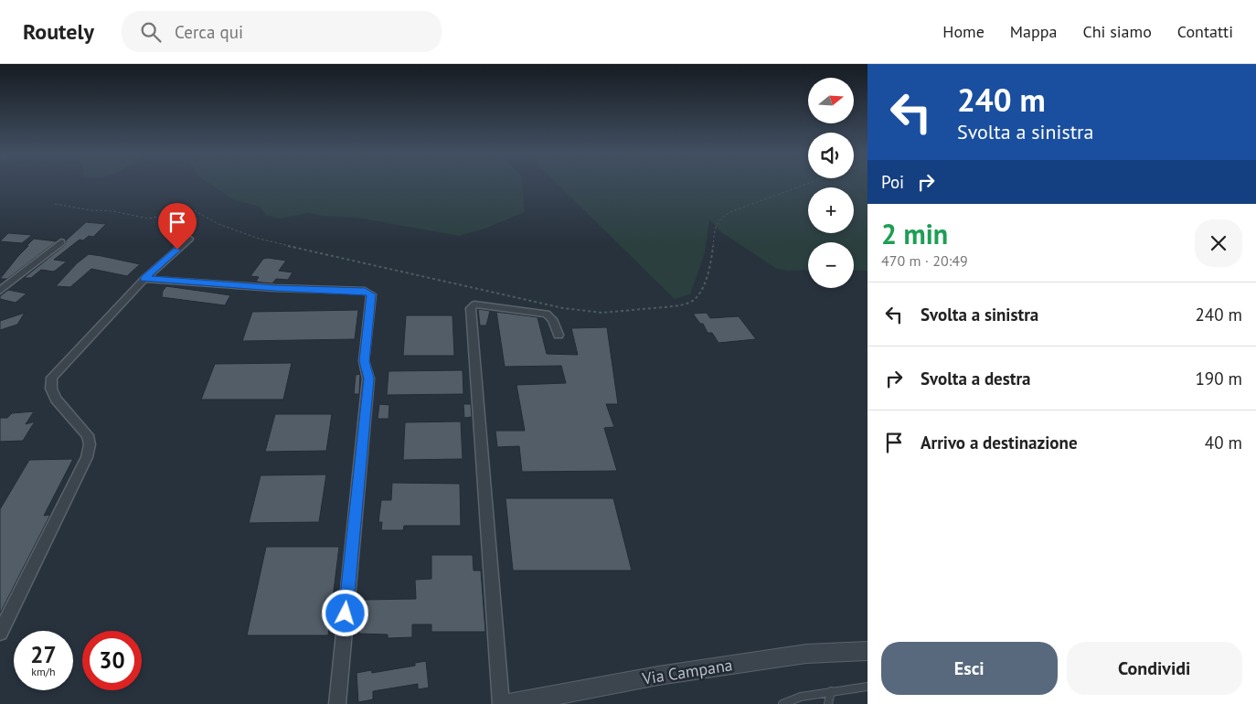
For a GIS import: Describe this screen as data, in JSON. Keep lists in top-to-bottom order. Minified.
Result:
{"streets":{"street":["Via Campana"]},"north":"right","page":{"header":"Routely","search":"Cerca qui","nav":["Home","Mappa","Chi siamo","Contatti"],"turn":["240 m","Svolta a sinistra"],"map_buttons":["+","−"],"then":"Poi","heading":["2 min","470 m · 20:49"],"list":[{"name":"Svolta a sinistra","value":"240 m"},{"name":"Svolta a destra","value":"190 m"},{"name":"Arrivo a destinazione","value":"40 m"}],"speed":"27 km/h","limit":"30","buttons":["Esci","Condividi"]}}
